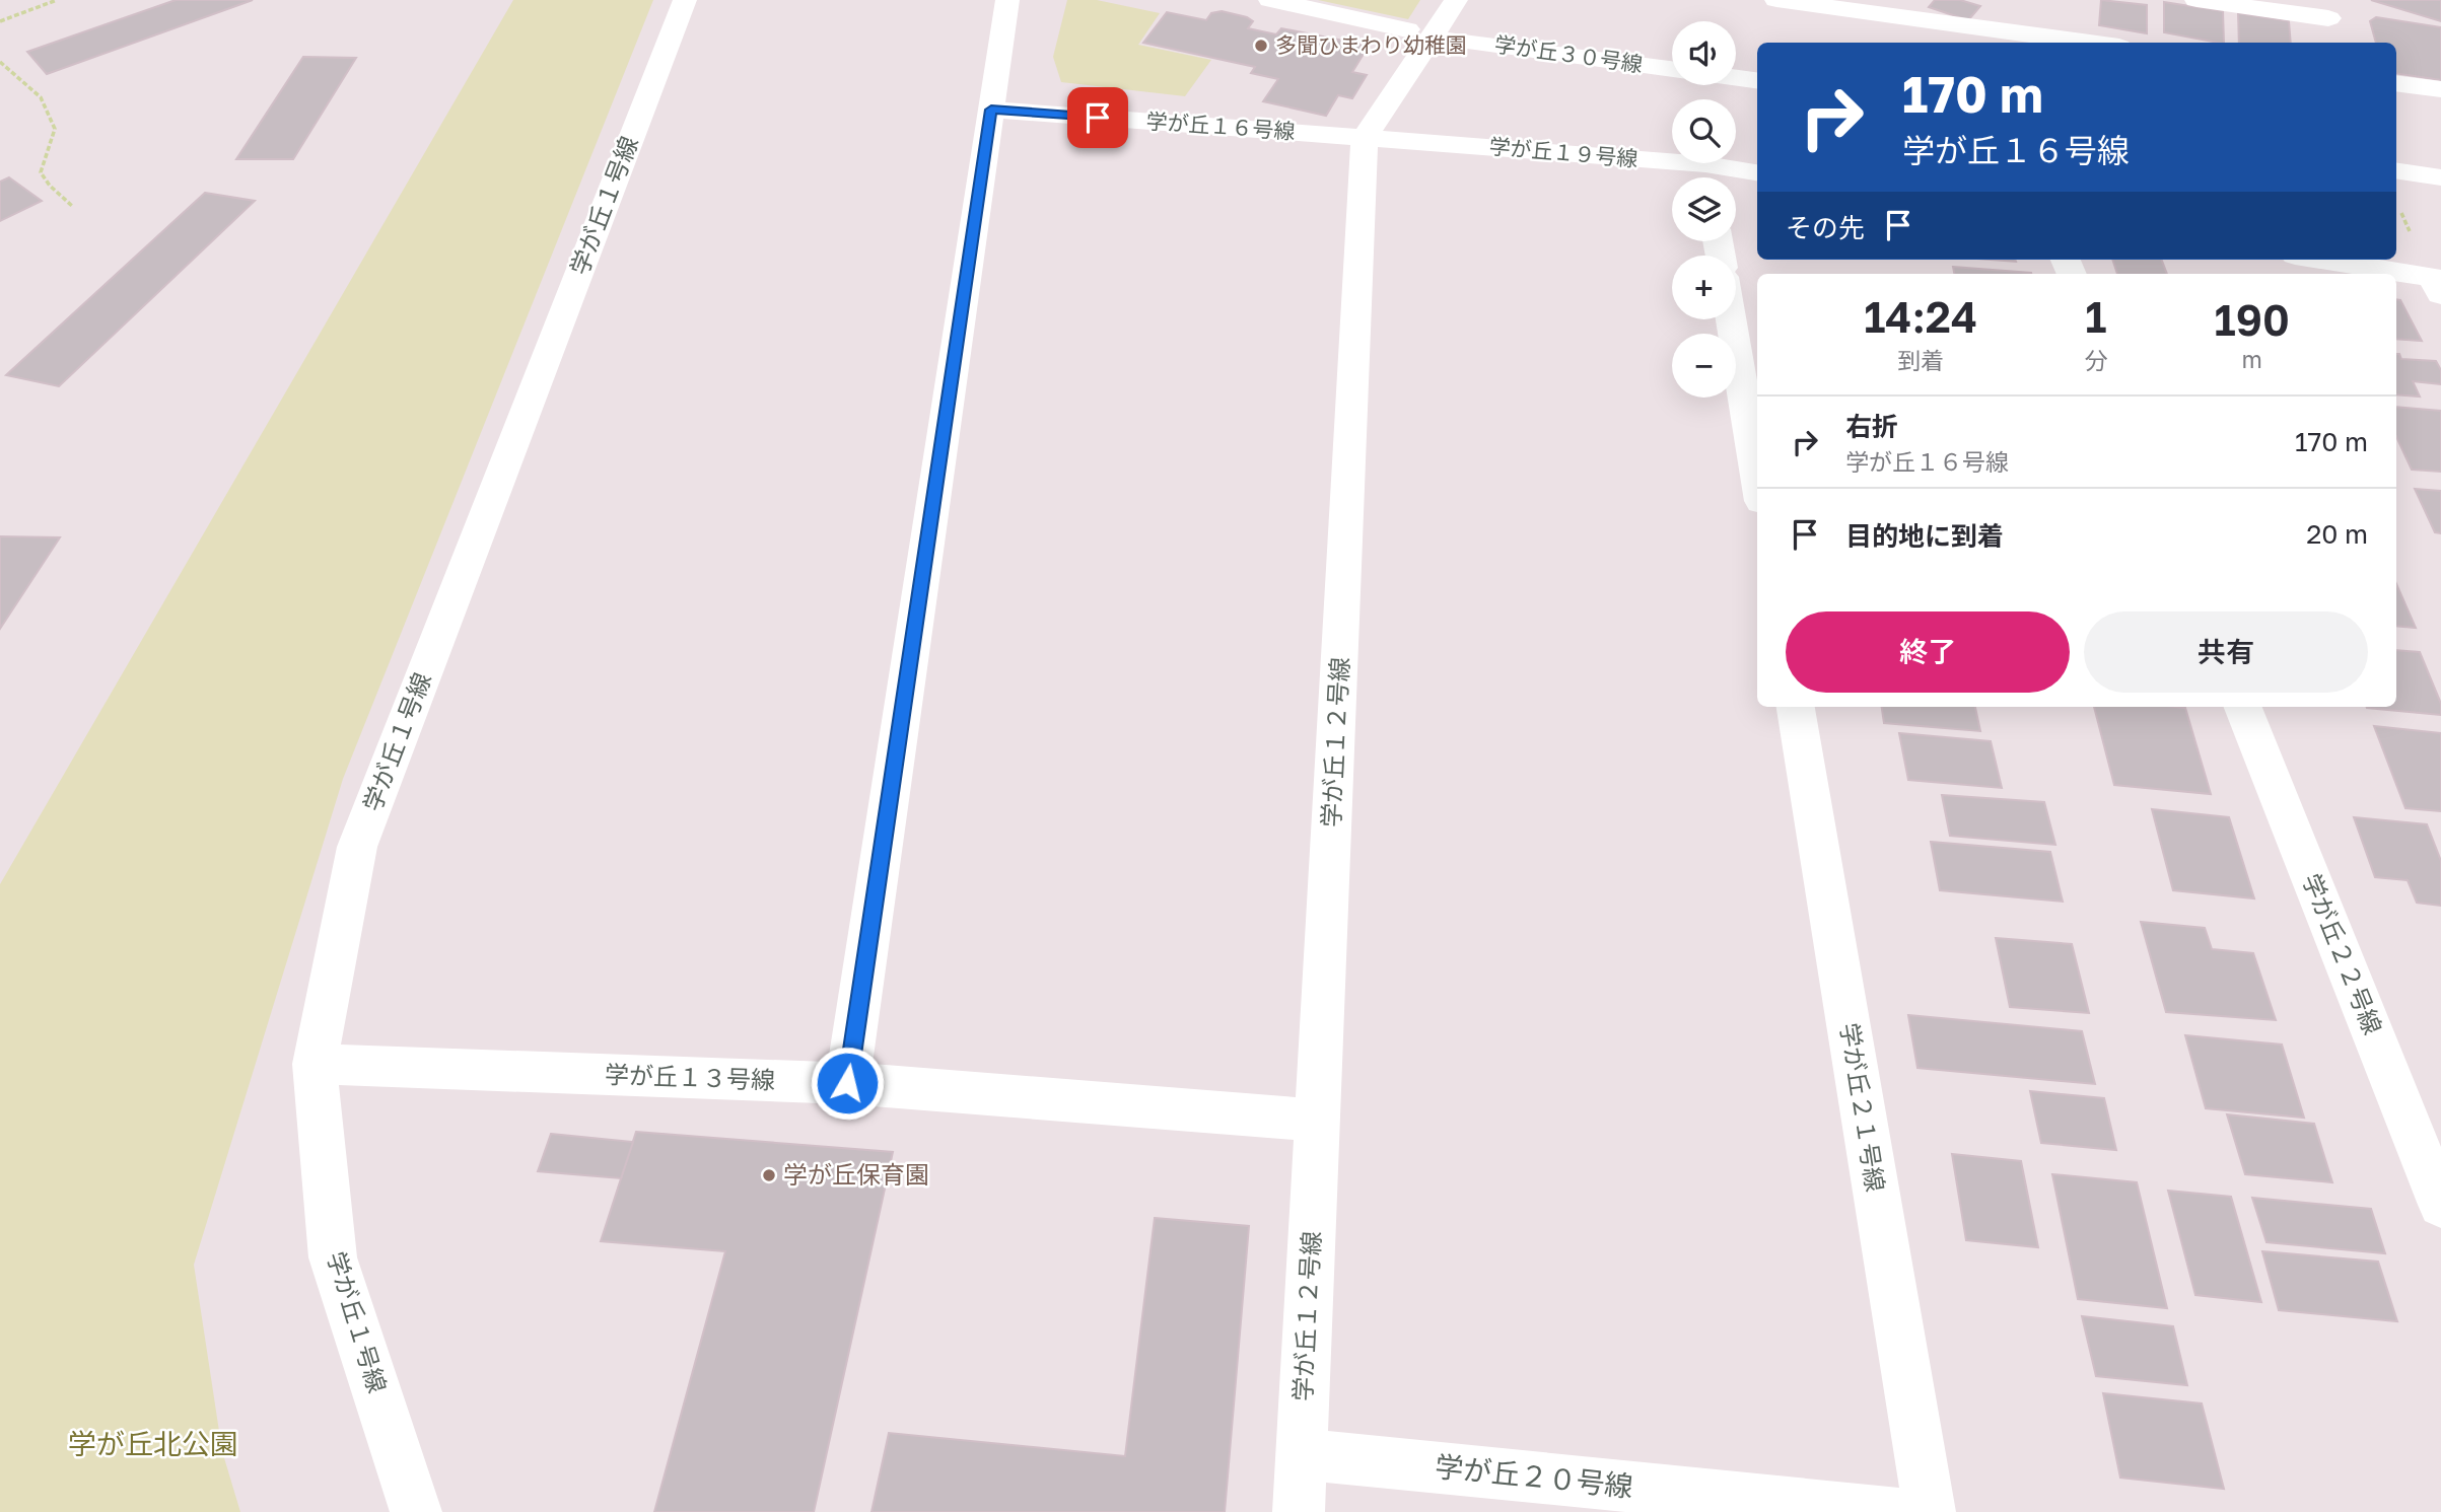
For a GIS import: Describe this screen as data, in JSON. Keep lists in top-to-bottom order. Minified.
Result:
{"streets":{"street":["学が丘３０号線","学が丘１６号線","学が丘１９号線","学が丘１号線","学が丘１２号線","学が丘２２号線","学が丘１３号線","学が丘２１号線","学が丘２０号線"]},"crossings":[["学が丘１６号線","学が丘１９号線"],["学が丘１６号線","学が丘１２号線"],["学が丘１９号線","学が丘１２号線"],["学が丘１号線","学が丘１３号線"],["学が丘１２号線","学が丘１３号線"],["学が丘１２号線","学が丘２０号線"]],"parks":["学が丘北公園"],"places":["多聞ひまわり幼稚園","学が丘保育園"],"page":{"map_buttons":["+","−"],"turn":["170 m","学が丘１６号線"],"then":"その先","eta":["14:24","到着","1","分","190","m"],"list":[{"name":"右折","note":"学が丘１６号線","value":"170 m"},{"name":"目的地に到着","value":"20 m"}],"buttons":["終了","共有"]}}
